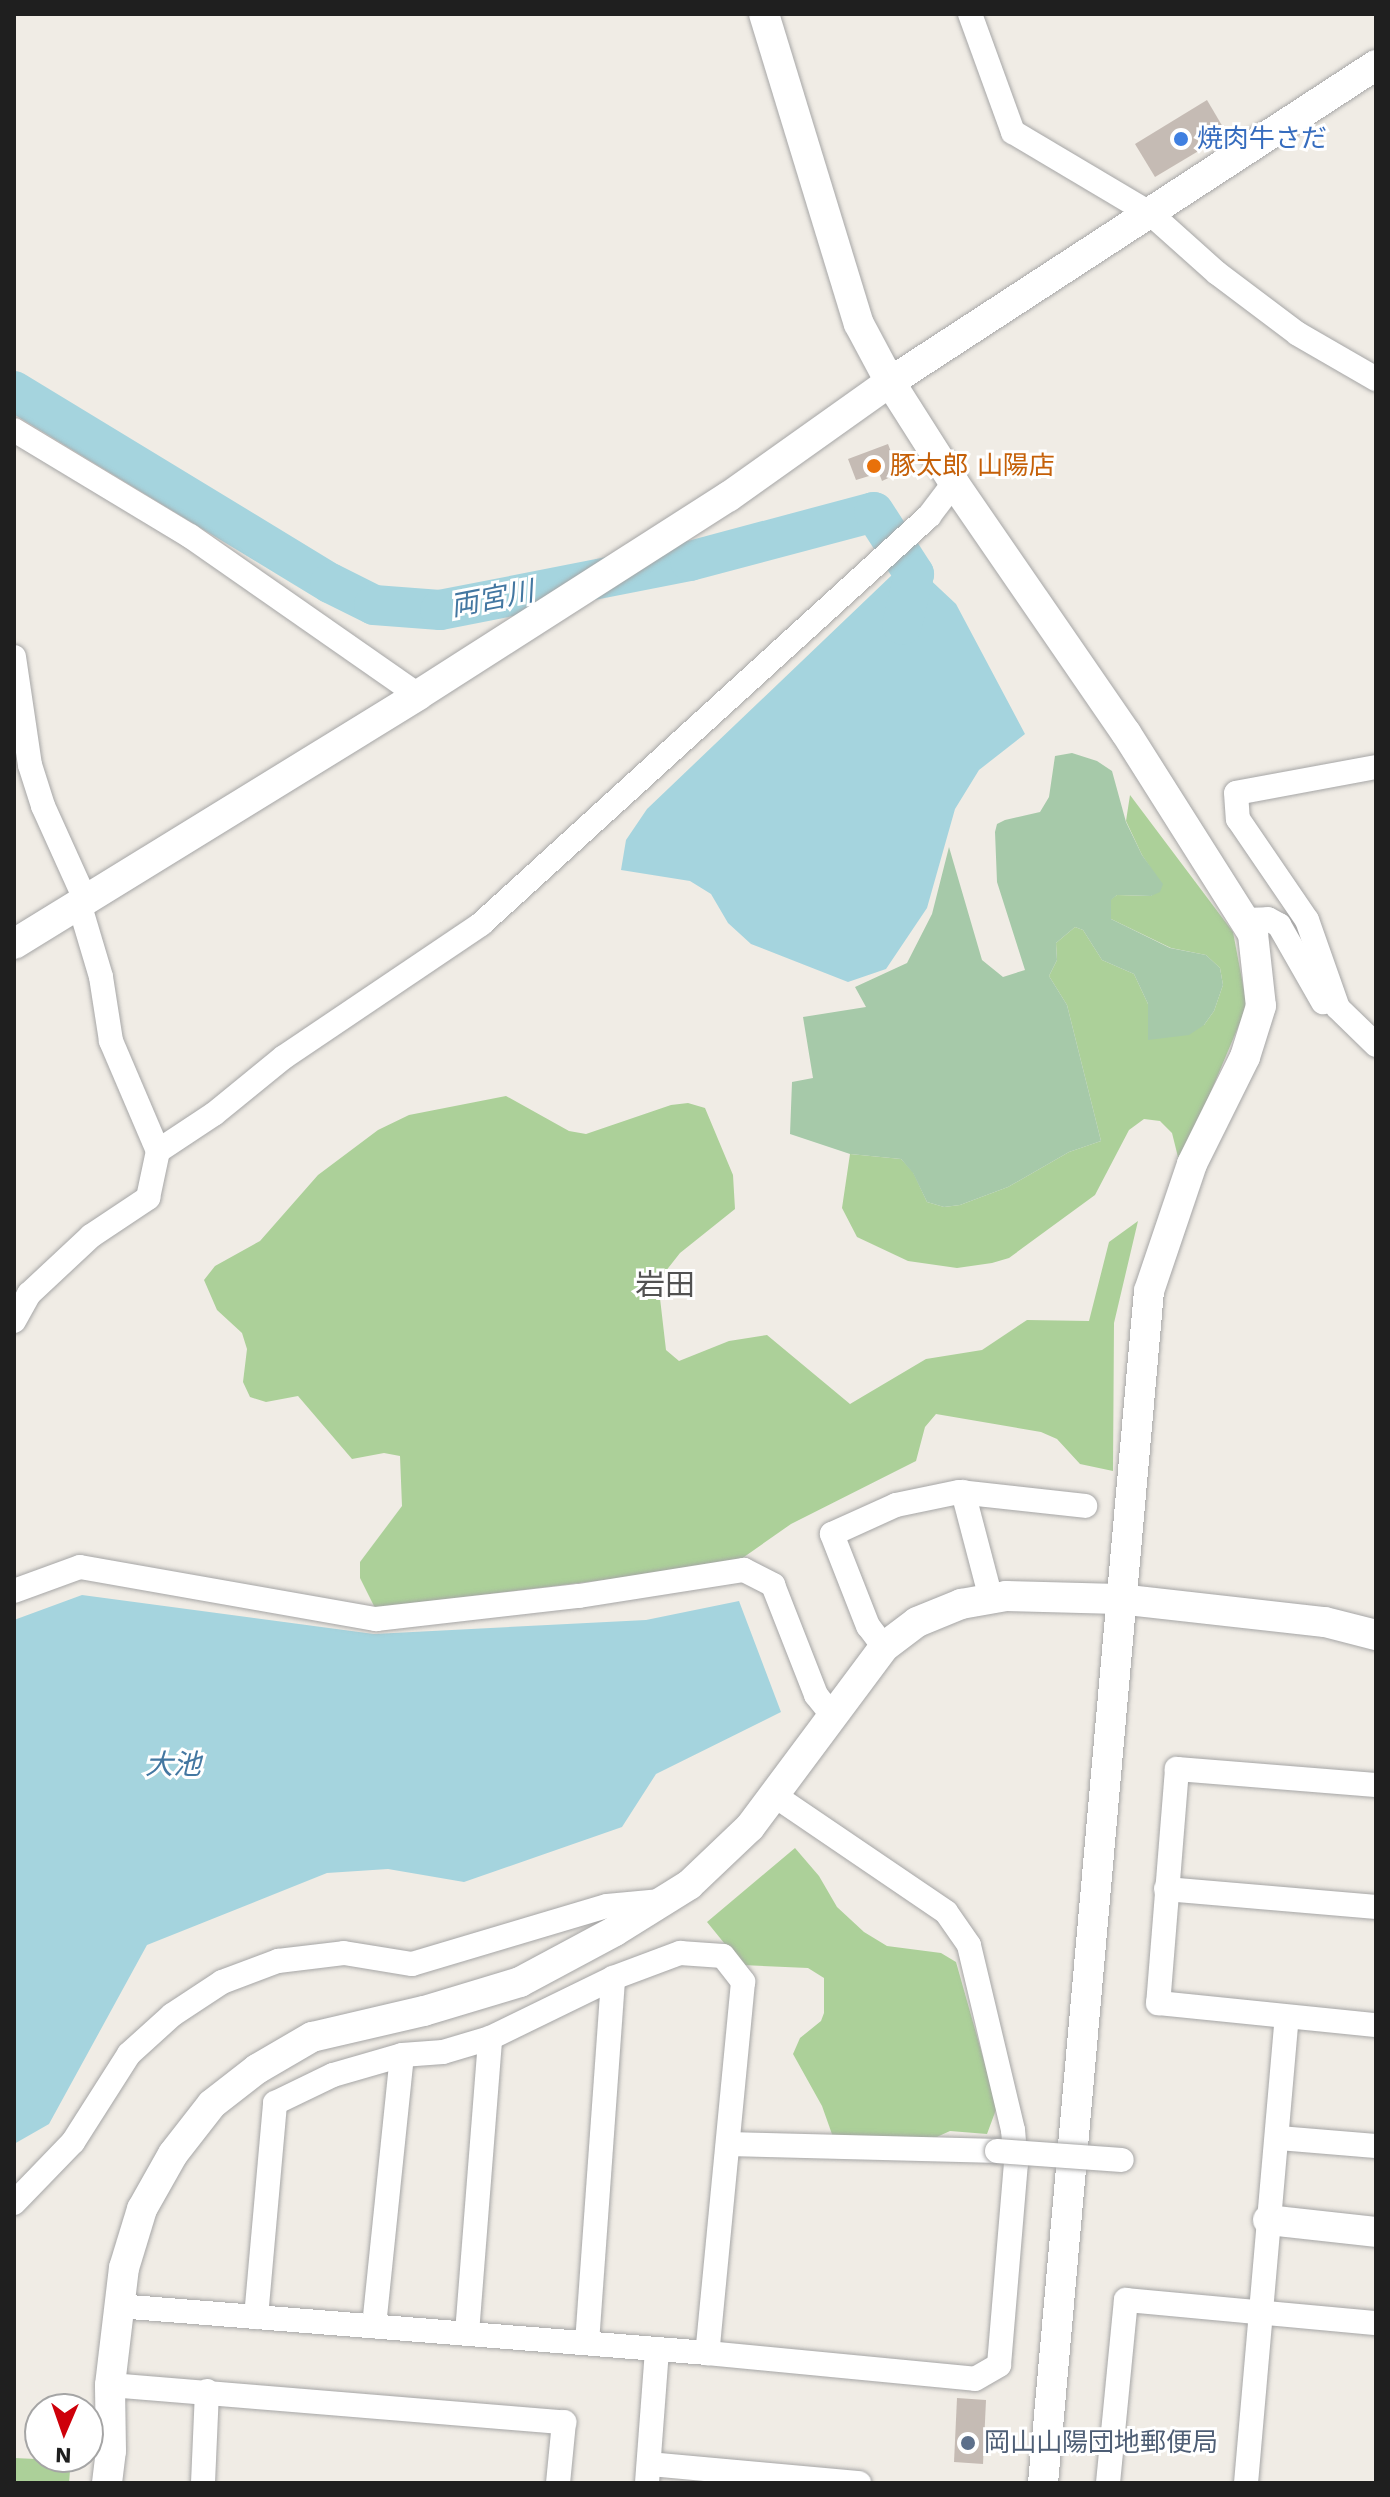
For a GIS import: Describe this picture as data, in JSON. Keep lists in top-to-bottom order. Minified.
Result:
{"districts":["岩田"],"water":["両宮川","大池"],"places":["焼肉牛さだ","豚太郎 山陽店","岡山山陽団地郵便局"],"north":"bottom"}
